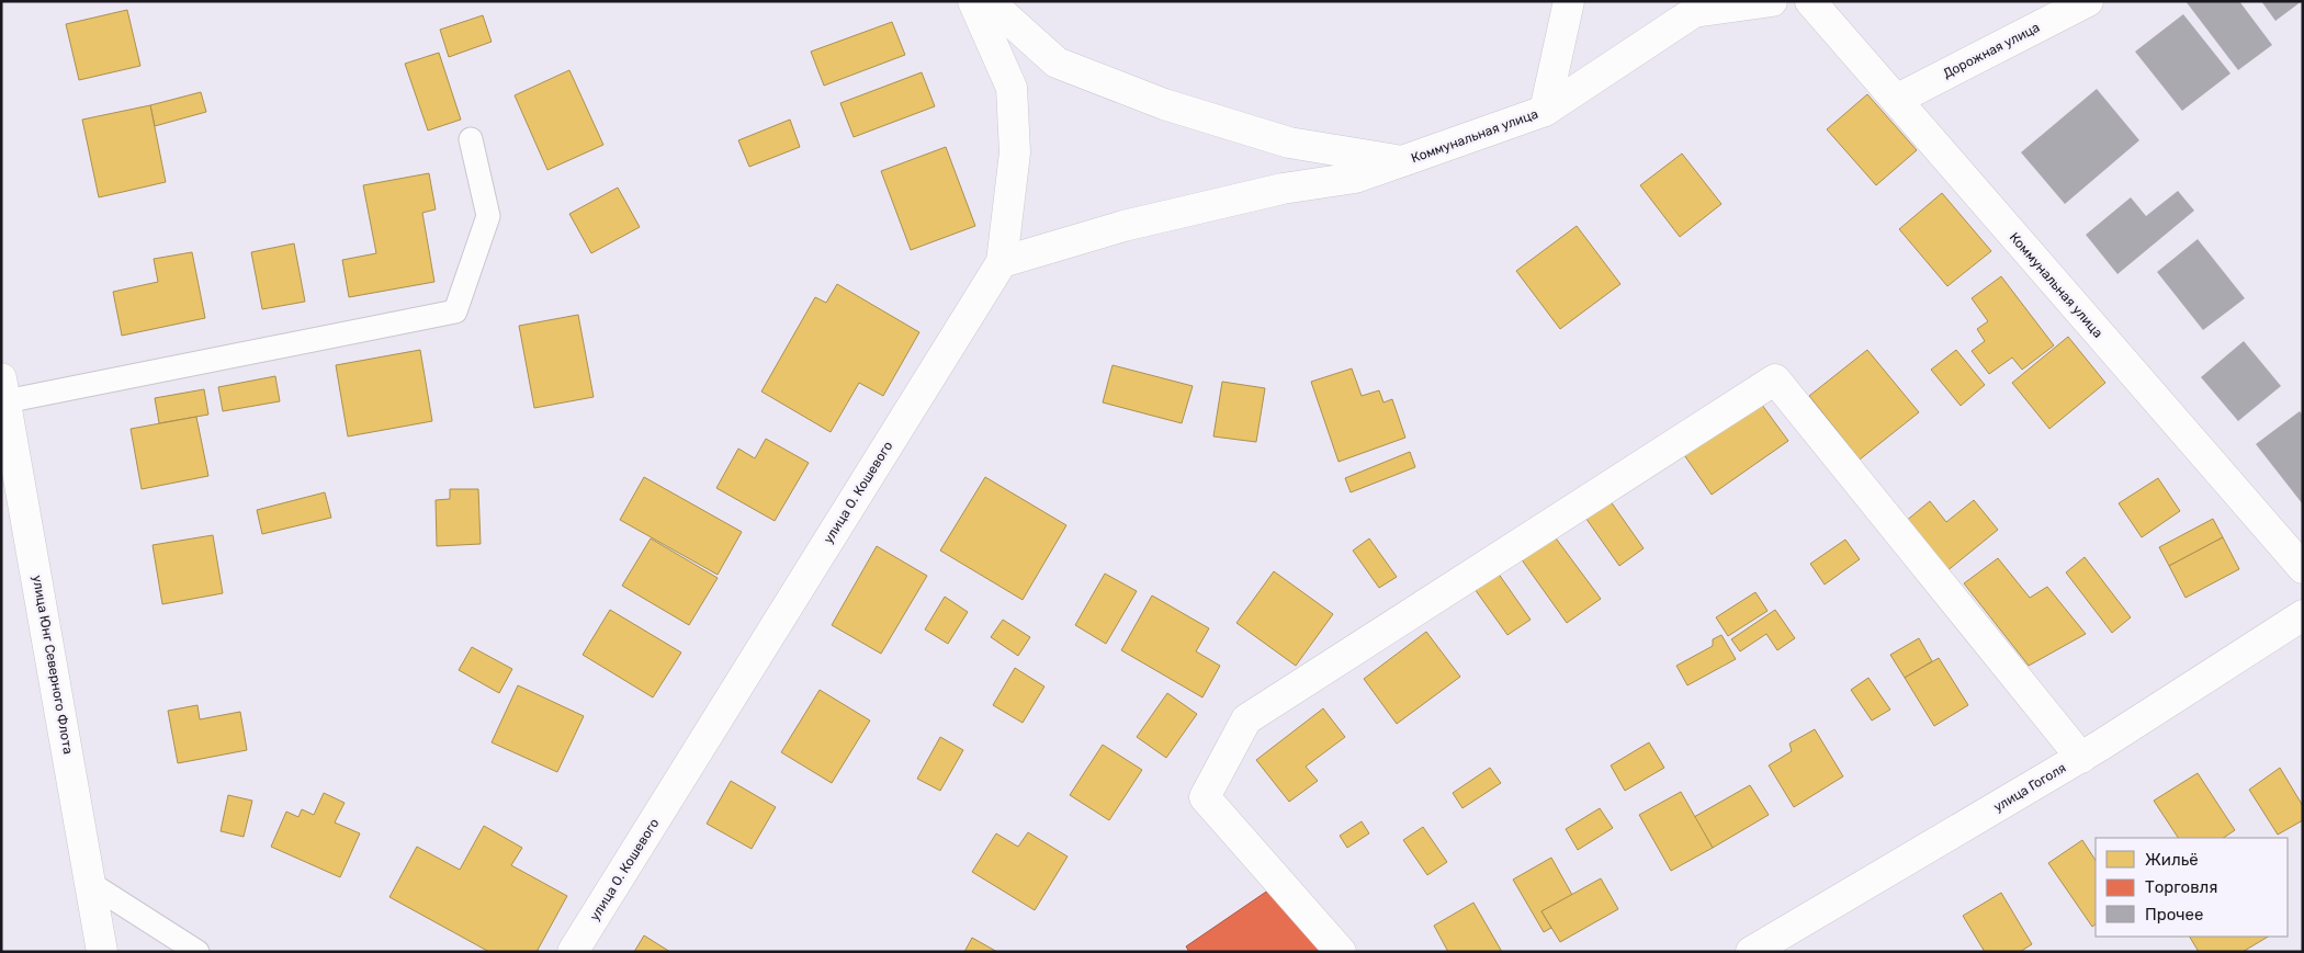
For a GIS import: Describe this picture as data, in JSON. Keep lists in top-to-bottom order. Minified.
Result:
{"streets":{"street":["Дорожная улица","Коммунальная улица","улица О. Кошевого","улица Юнг Северного Флота","улица Гоголя"]},"crossings":[["Дорожная улица","Коммунальная улица"]],"legend":["Жильё","Торговля","Прочее"]}
